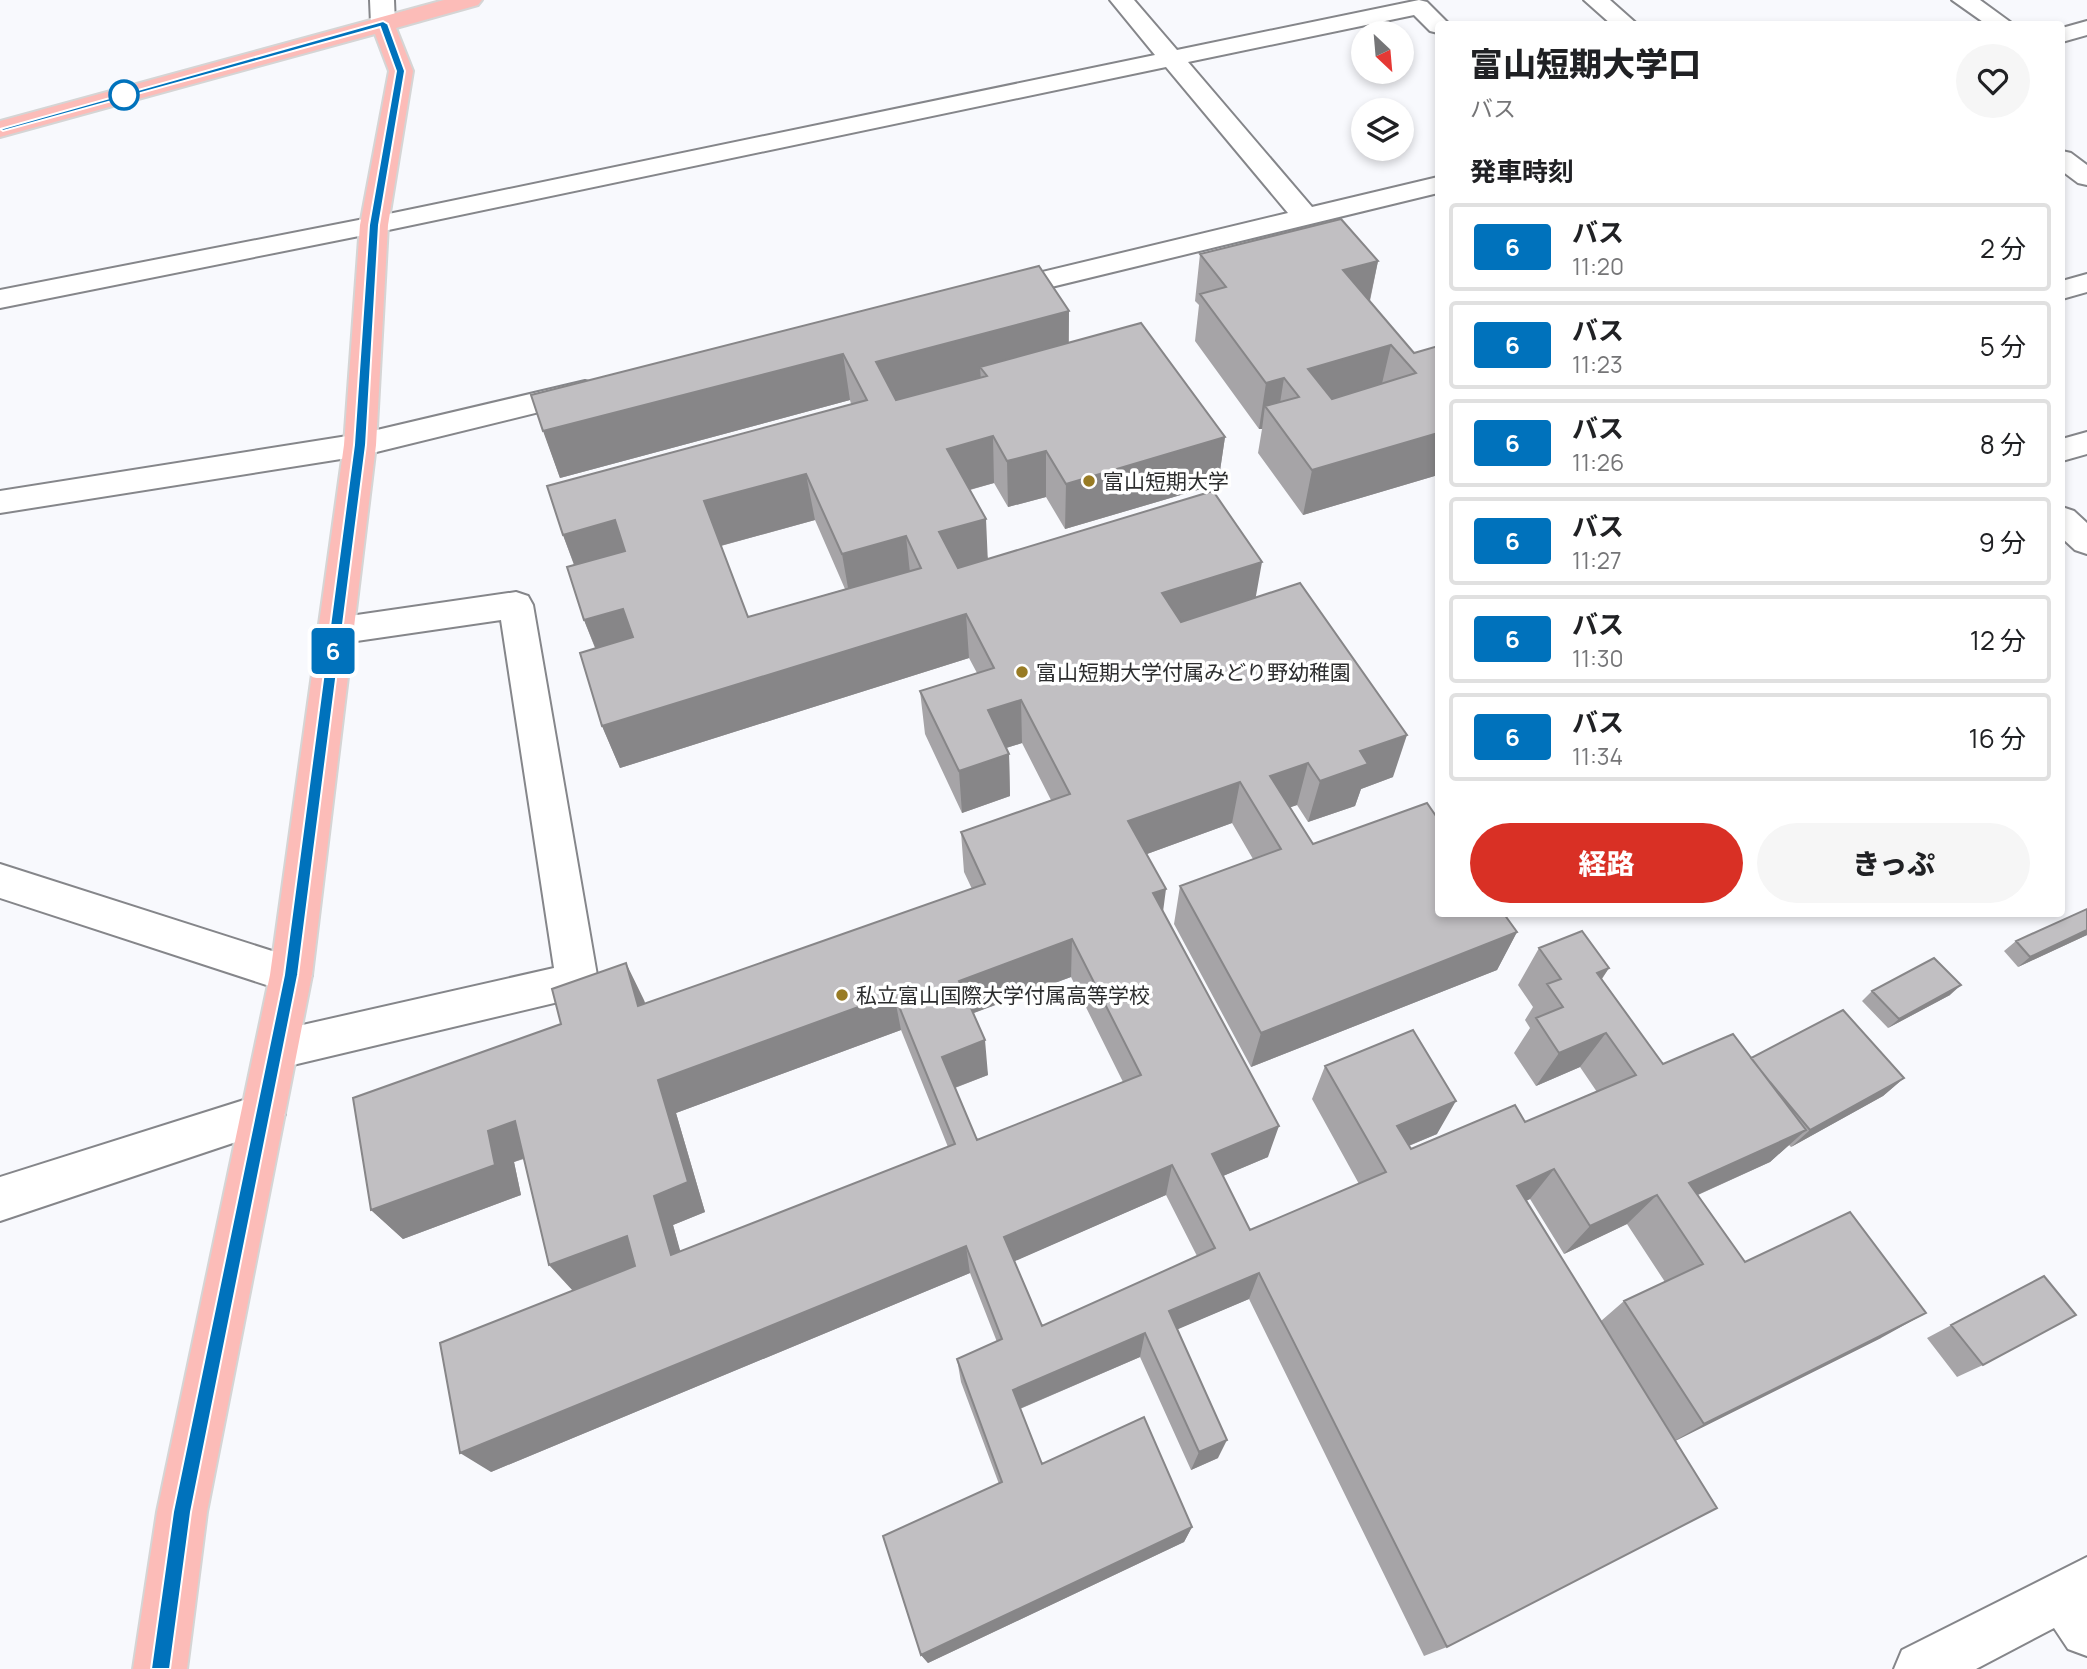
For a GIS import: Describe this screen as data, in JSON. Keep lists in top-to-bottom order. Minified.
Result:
{"places":["富山短期大学","富山短期大学付属みどり野幼稚園","私立富山国際大学付属高等学校"],"lines":["bus line 6"],"north":"bottom right","page":{"on_map":"6","heading":[["富山短期大学口","バス"],"発車時刻"],"list":[{"mark":"6","name":"バス","note":"11:20","value":"2 分"},{"mark":"6","name":"バス","note":"11:23","value":"5 分"},{"mark":"6","name":"バス","note":"11:26","value":"8 分"},{"mark":"6","name":"バス","note":"11:27","value":"9 分"},{"mark":"6","name":"バス","note":"11:30","value":"12 分"},{"mark":"6","name":"バス","note":"11:34","value":"16 分"}],"buttons":["経路","きっぷ"]}}
